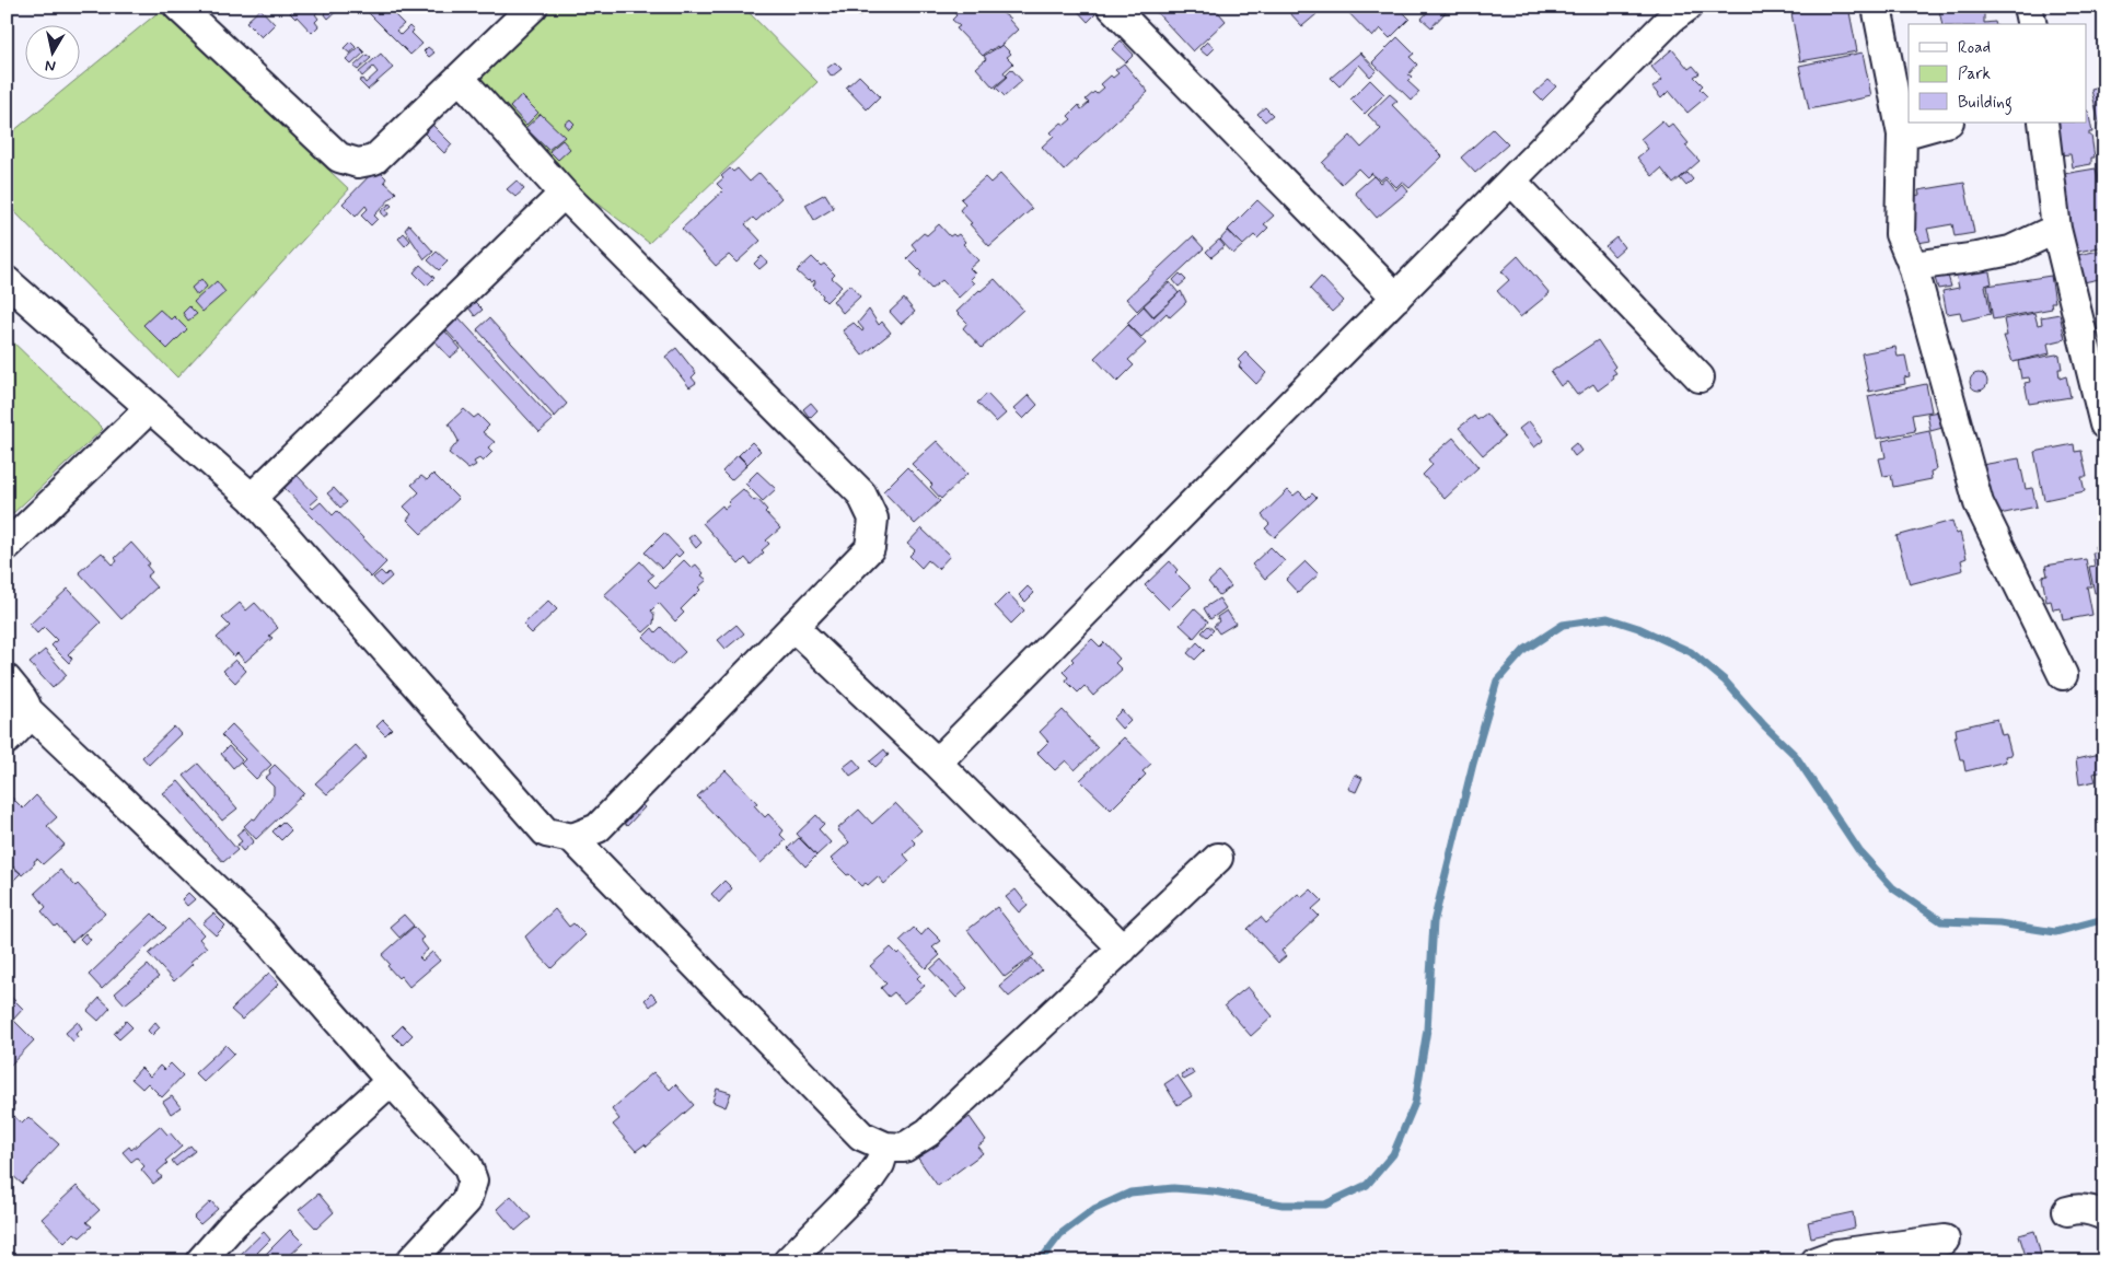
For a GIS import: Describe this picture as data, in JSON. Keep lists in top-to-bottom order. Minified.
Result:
{"legend":["Road","Park","Building"],"north":"bottom"}
